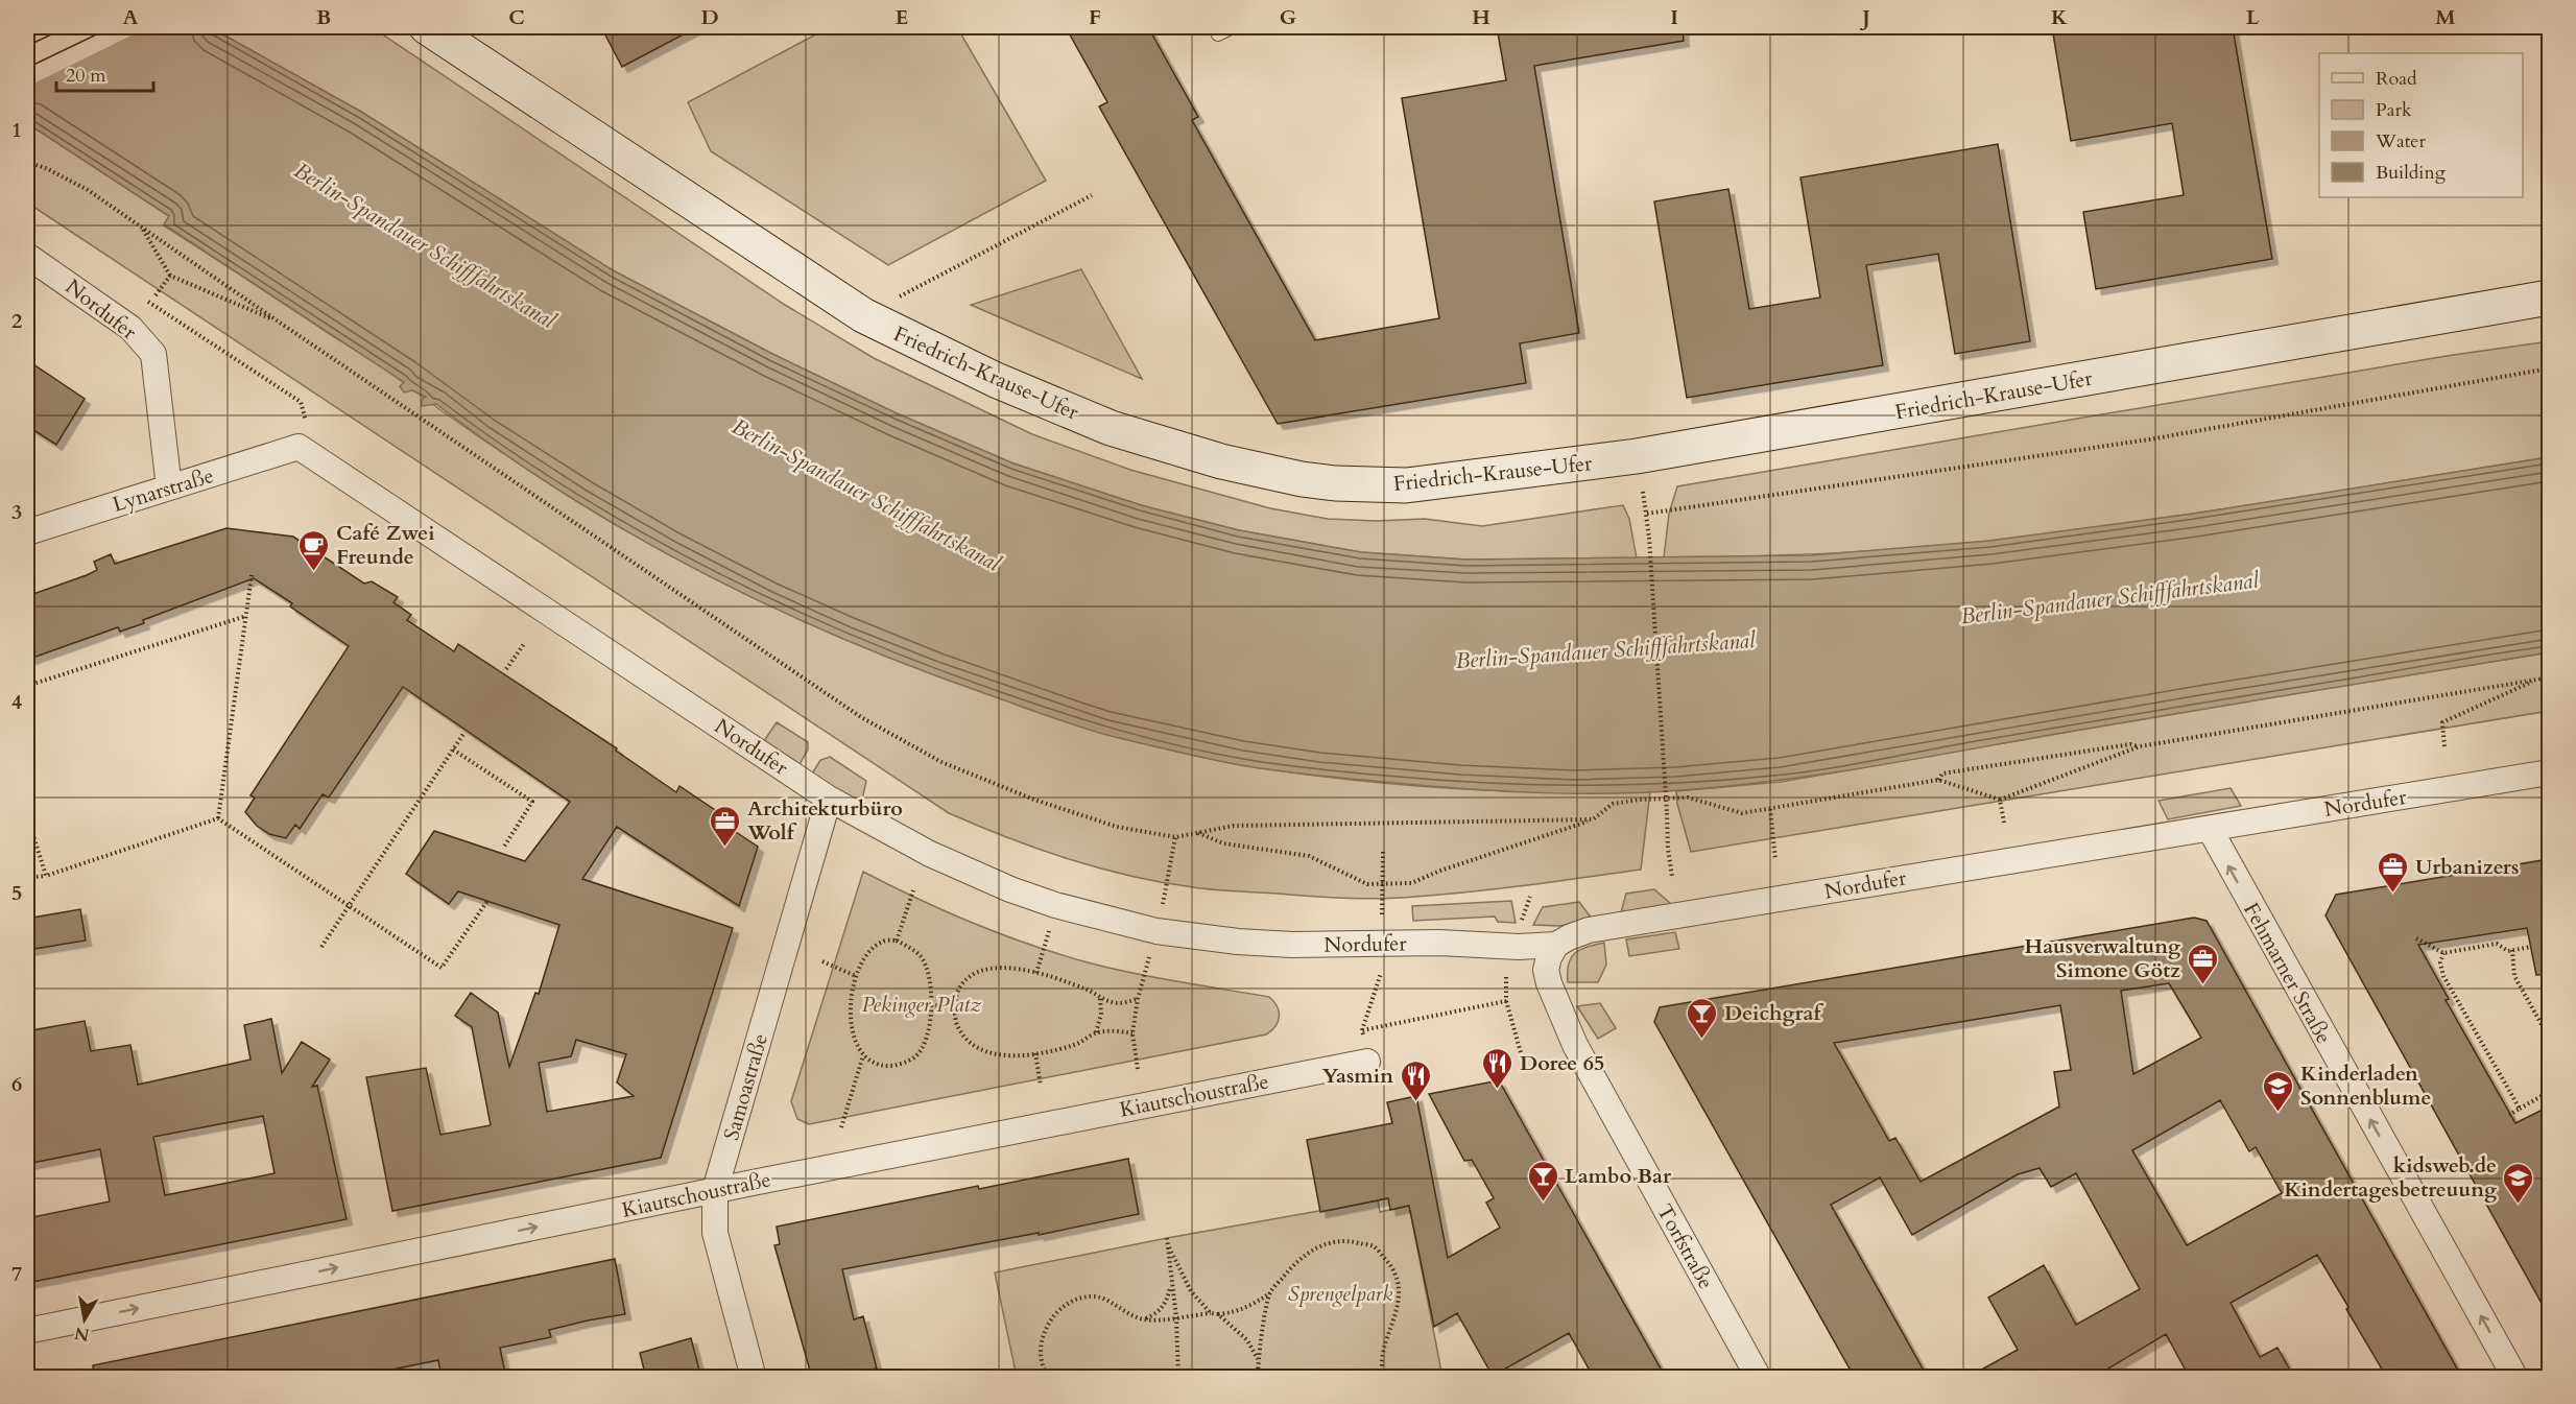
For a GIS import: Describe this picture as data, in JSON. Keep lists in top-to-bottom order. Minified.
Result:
{"streets":{"street":["Nordufer","Friedrich-Krause-Ufer","Lynarstraße","Fehmarner Straße","Samoastraße","Kiautschoustraße","Torfstraße"]},"crossings":[["Nordufer","Lynarstraße"],["Nordufer","Fehmarner Straße"],["Nordufer","Samoastraße"],["Nordufer","Torfstraße"],["Samoastraße","Kiautschoustraße"]],"one_way":["Fehmarner Straße","Kiautschoustraße"],"water":["Berlin-Spandauer Schifffahrtskanal"],"parks":["Pekinger Platz","Sprengelpark"],"places":{"cafe":["Café Zwei Freunde"],"office":["Architekturbüro Wolf","Urbanizers","Hausverwaltung Simone Götz"],"bar":["Deichgraf","Lambo Bar"],"restaurant":["Doree 65","Yasmin"],"school or university":["Kinderladen Sonnenblume","kidsweb.de Kindertagesbetreuung"]},"legend":["Road","Park","Water","Building"],"scale_bar":"20 m","north":"bottom","grid":{"columns":["A","B","C","D","E","F","G","H","I","J","K","L","M"],"rows":["1","2","3","4","5","6","7"]}}
